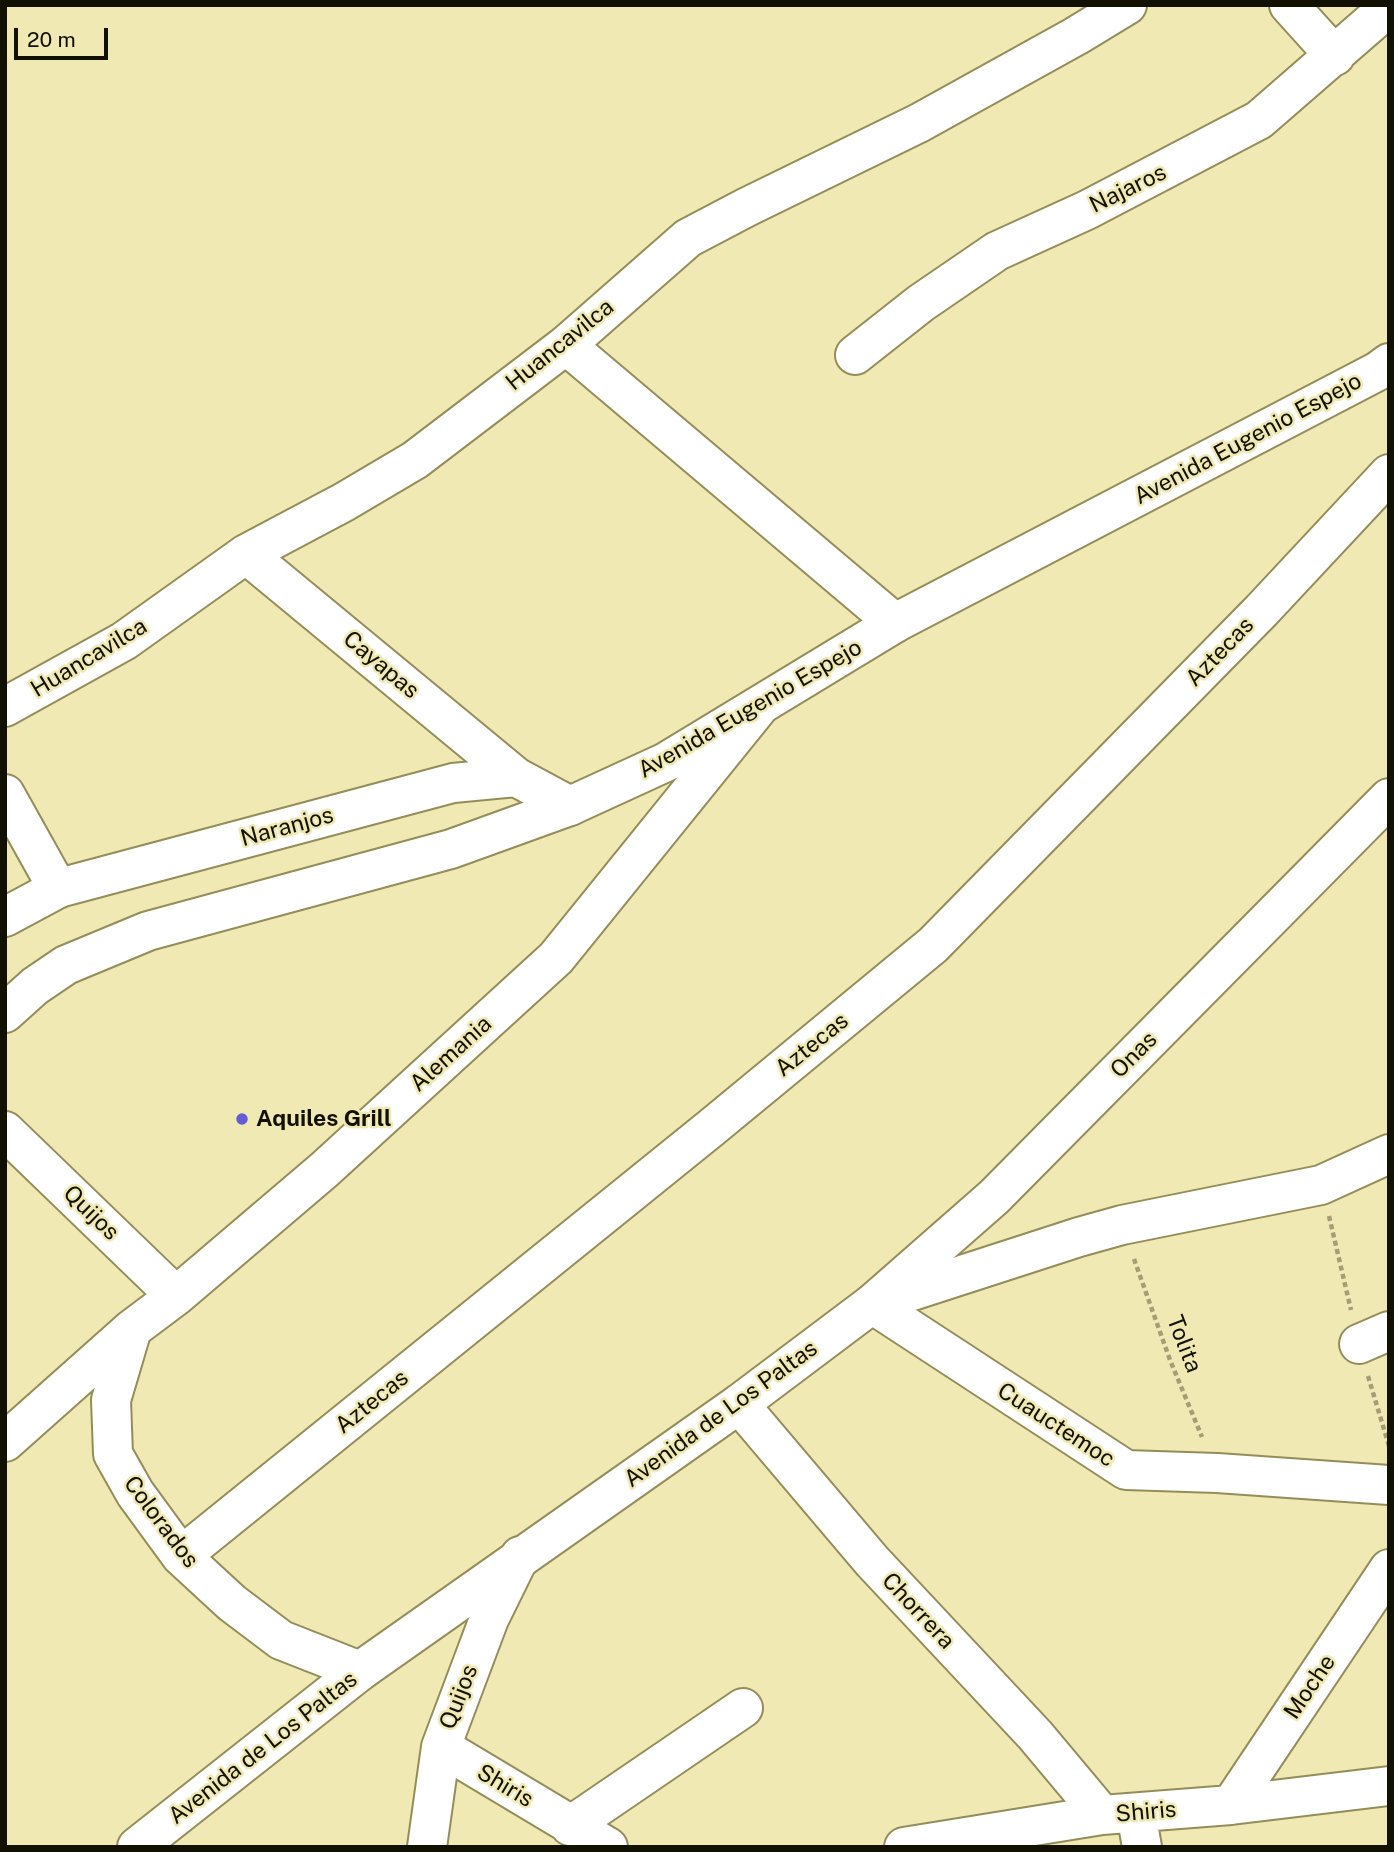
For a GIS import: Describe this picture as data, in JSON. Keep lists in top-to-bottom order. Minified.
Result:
{"streets":{"street":["Najaros","Huancavilca","Avenida Eugenio Espejo","Aztecas","Cayapas","Naranjos","Alemania","Onas","Quijos","Avenida de Los Paltas","Cuauctemoc","Colorados","Chorrera","Moche","Shiris"],"path":["Tolita"]},"crossings":[["Huancavilca","Cayapas"],["Avenida Eugenio Espejo","Alemania"],["Aztecas","Colorados"],["Cayapas","Naranjos"],["Alemania","Quijos"],["Alemania","Colorados"],["Onas","Avenida de Los Paltas"],["Onas","Cuauctemoc"],["Quijos","Avenida de Los Paltas"],["Quijos","Shiris"],["Tolita","Avenida de Los Paltas"],["Tolita","Cuauctemoc"],["Avenida de Los Paltas","Cuauctemoc"],["Avenida de Los Paltas","Colorados"],["Avenida de Los Paltas","Chorrera"],["Chorrera","Shiris"],["Moche","Shiris"]],"places":["Aquiles Grill"],"scale_bar":"20 m"}
